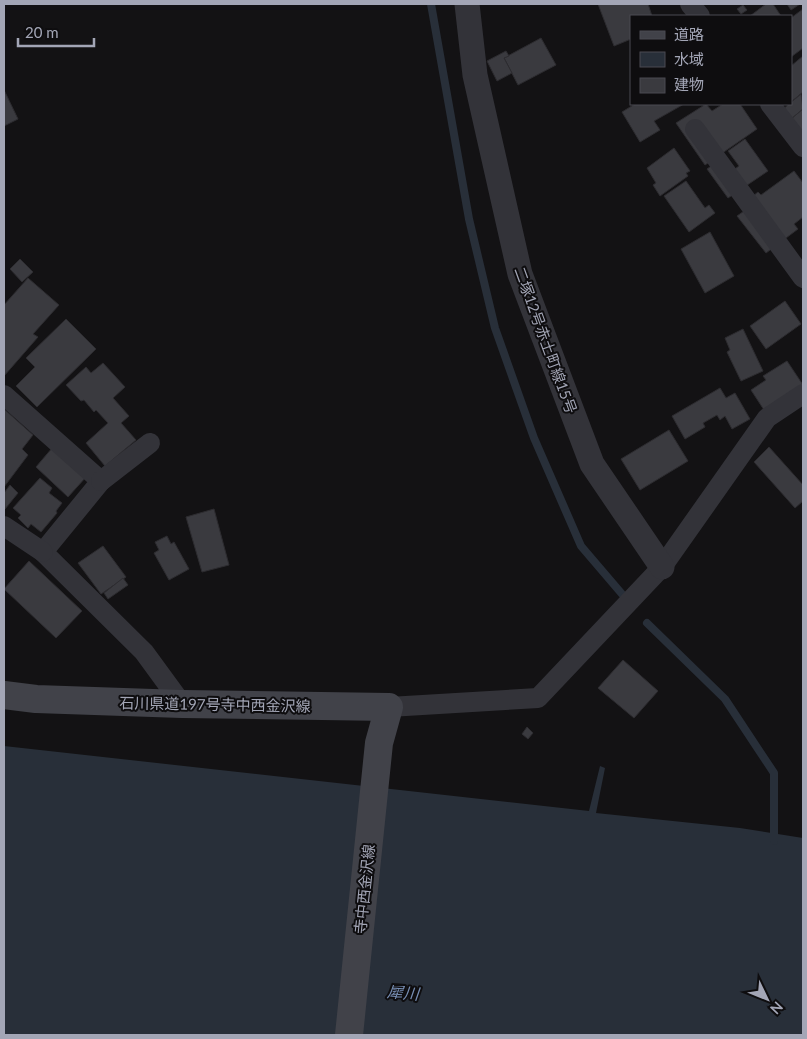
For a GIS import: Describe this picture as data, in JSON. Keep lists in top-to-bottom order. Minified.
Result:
{"streets":{"main road":["石川県道197号寺中西金沢線","寺中西金沢線"],"street":["二塚12号赤土町線15号"]},"crossings":[["石川県道197号寺中西金沢線","寺中西金沢線"]],"water":["犀川"],"legend":["道路","水域","建物"],"scale_bar":"20 m","north":"bottom right"}
